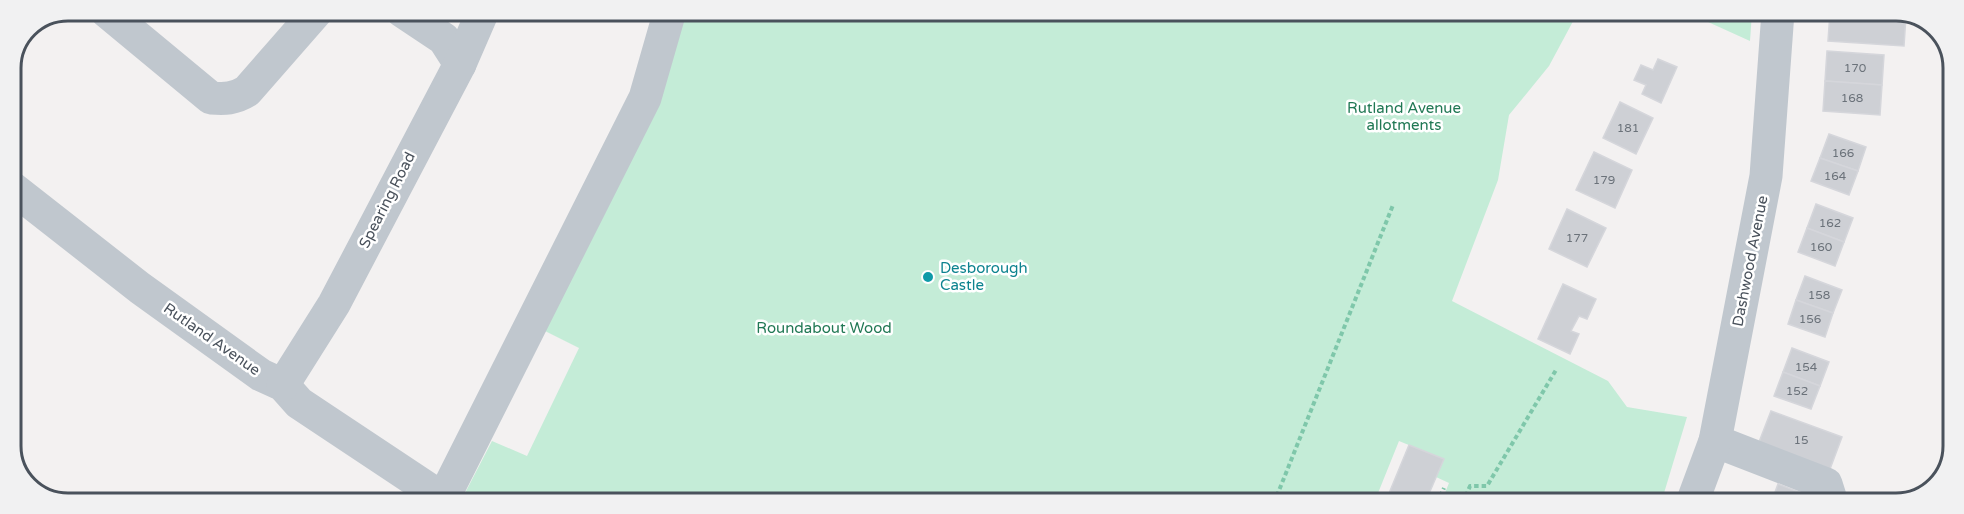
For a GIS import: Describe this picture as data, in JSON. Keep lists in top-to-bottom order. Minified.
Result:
{"streets":{"street":["Spearing Road","Dashwood Avenue","Rutland Avenue"]},"crossings":[["Spearing Road","Rutland Avenue"]],"parks":["Rutland Avenue allotments","Roundabout Wood"],"places":["Desborough Castle"],"house_numbers":["170","168","181","166","164","179","162","177","160","158","156","154","152","15"]}
